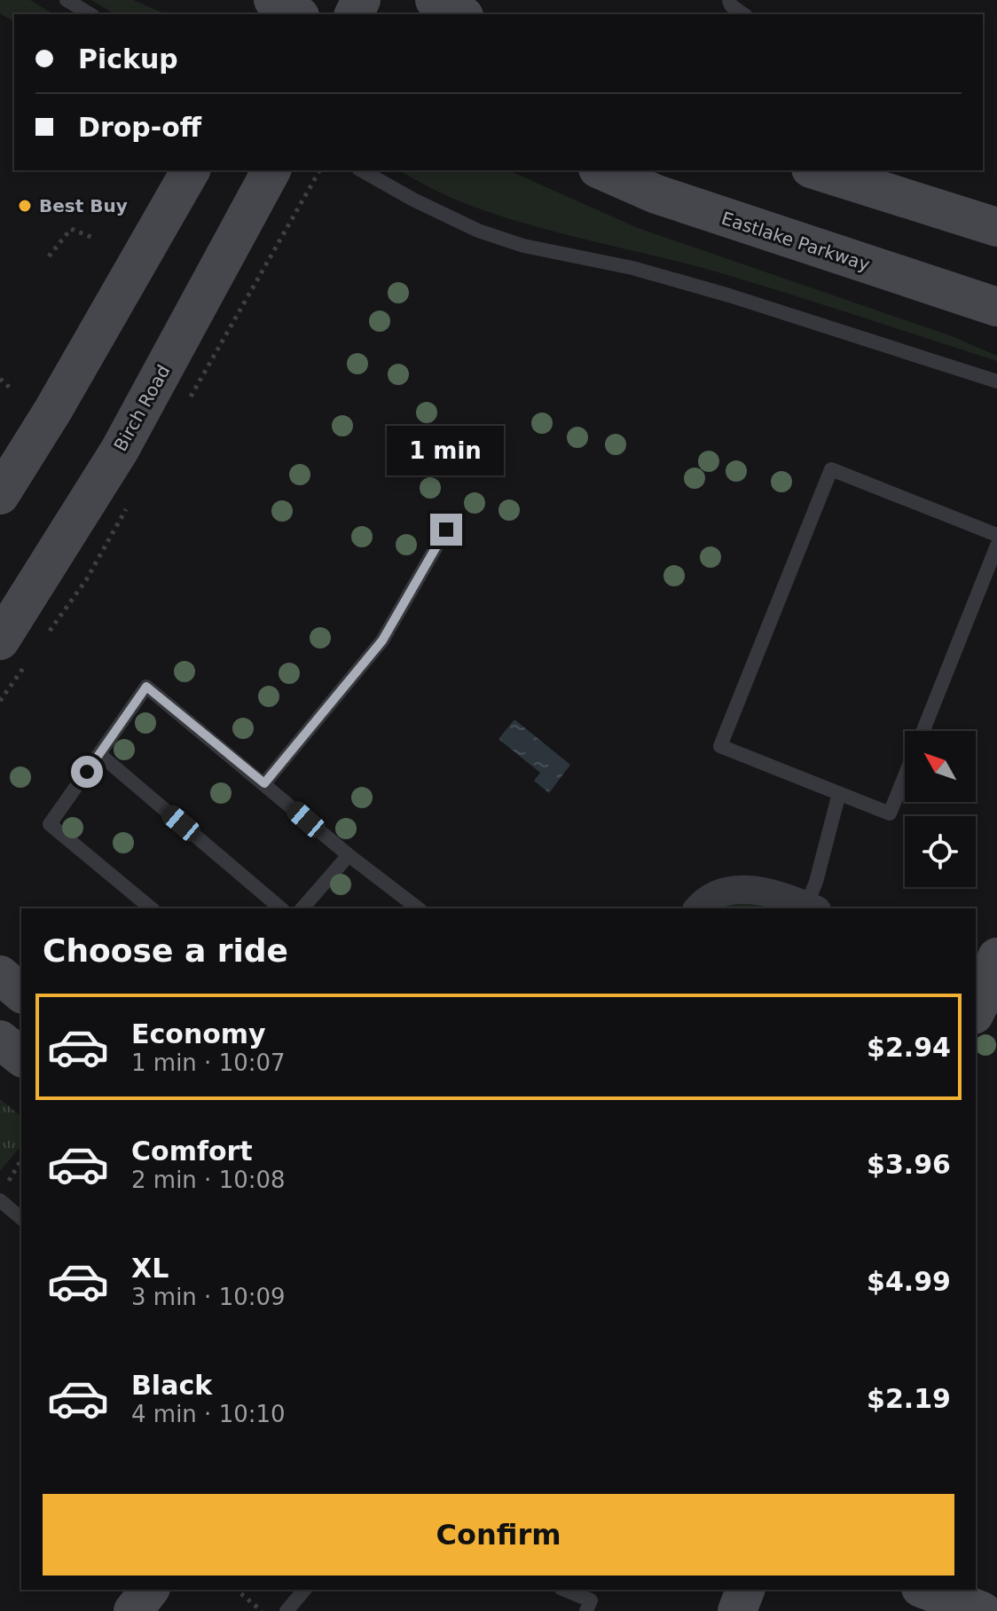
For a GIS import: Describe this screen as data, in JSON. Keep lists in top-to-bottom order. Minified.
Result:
{"streets":{"main road":["Eastlake Parkway","Birch Road"]},"places":["Best Buy"],"north":"top left","page":{"banner":["Pickup","Drop-off"],"bubble":"1 min","heading":"Choose a ride","list":[{"name":"Economy","note":"1 min · 10:07","value":"$2.94"},{"name":"Comfort","note":"2 min · 10:08","value":"$3.96"},{"name":"XL","note":"3 min · 10:09","value":"$4.99"},{"name":"Black","note":"4 min · 10:10","value":"$2.19"}],"buttons":"Confirm"}}
